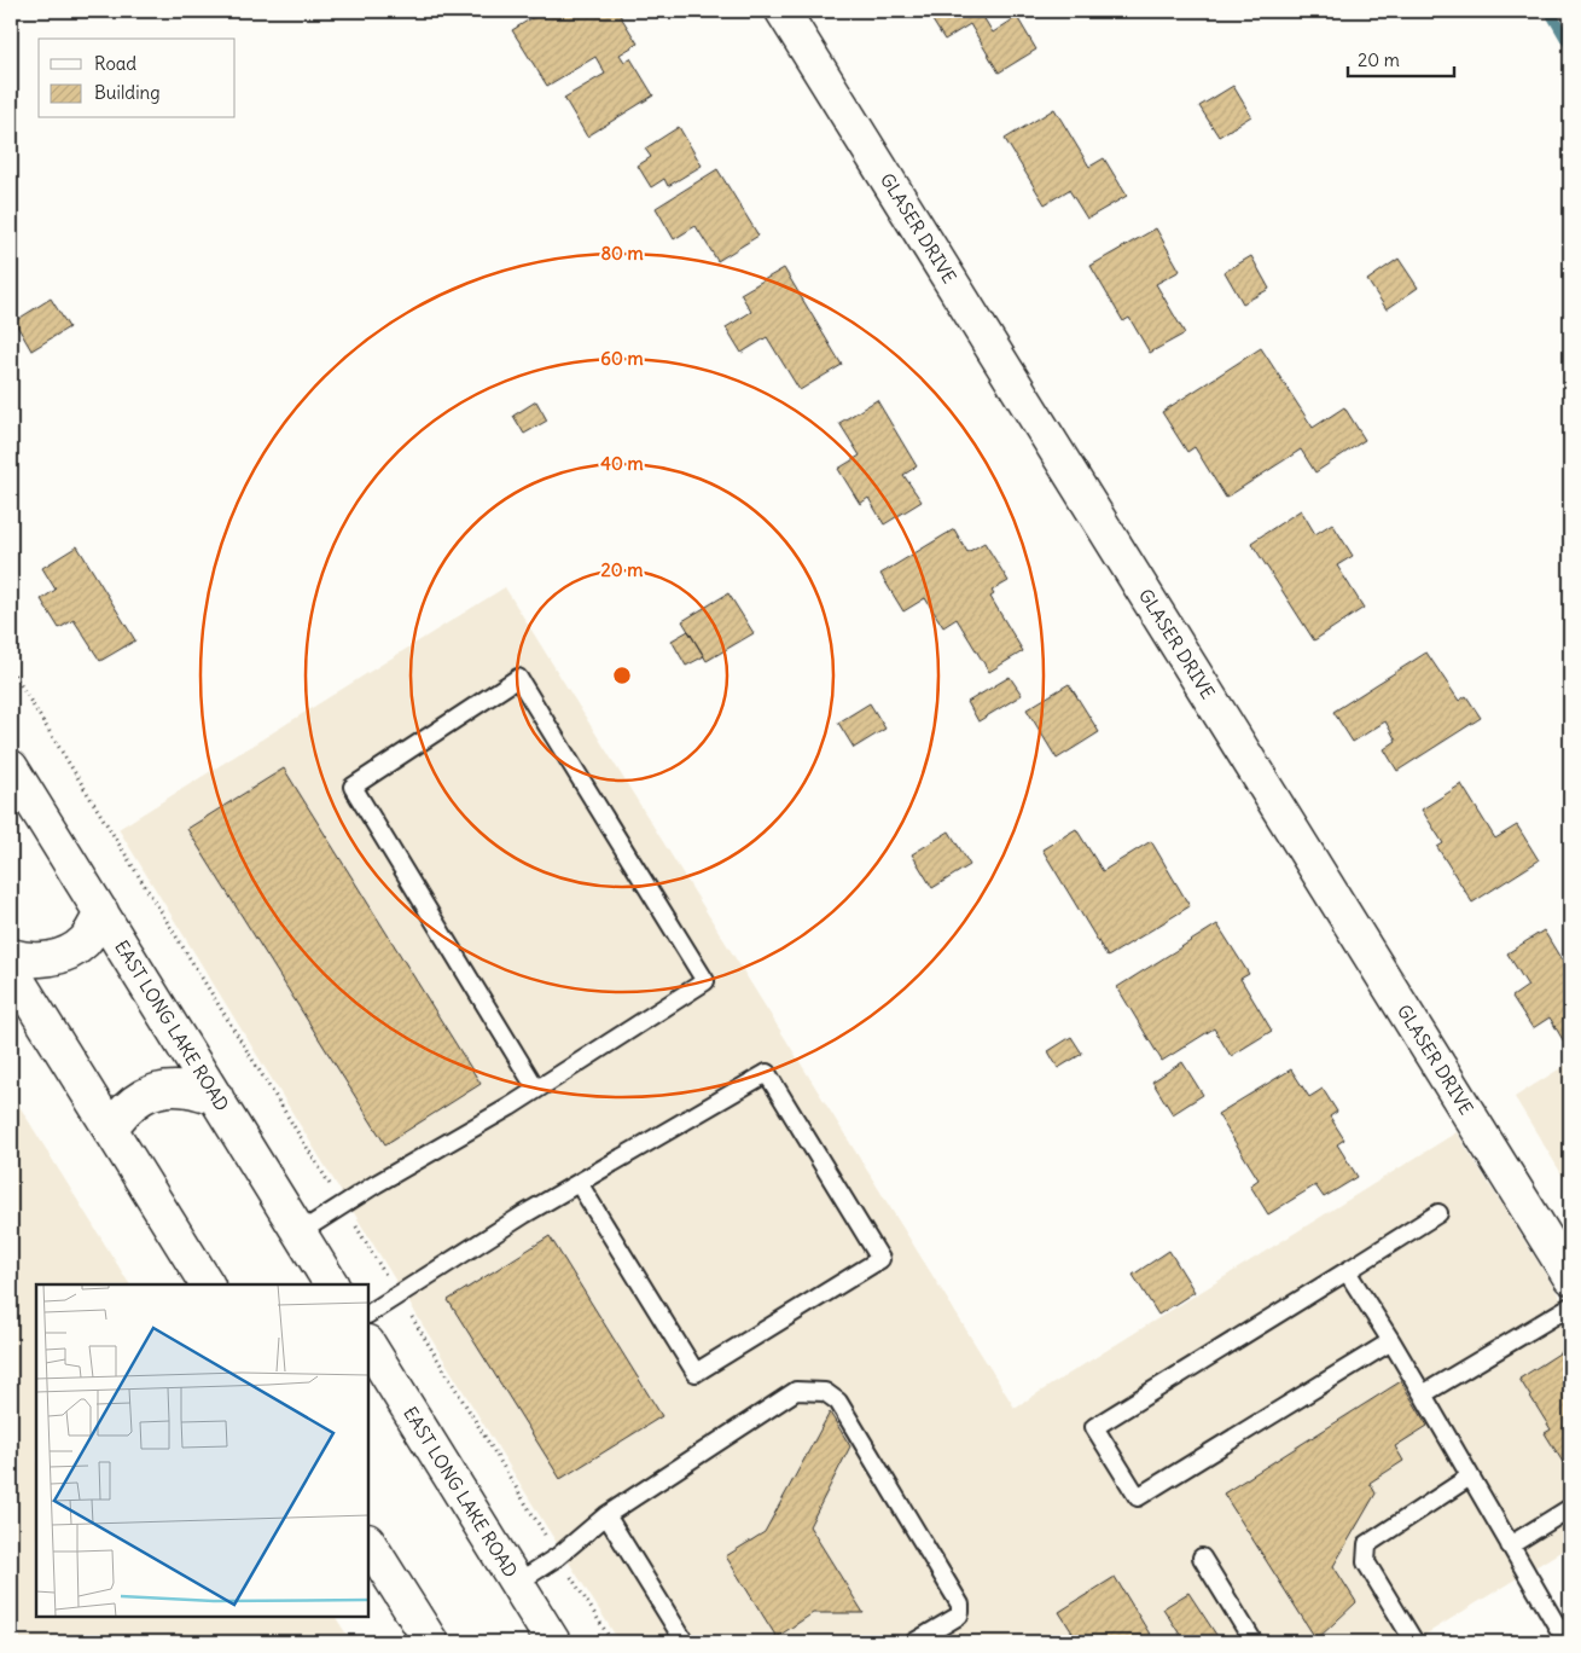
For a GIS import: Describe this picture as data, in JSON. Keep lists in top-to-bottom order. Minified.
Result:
{"streets":{"main road":["GLASER DRIVE","EAST LONG LAKE ROAD"]},"legend":["Road","Building"],"scale_bar":"20 m","rings":["80 m","60 m","40 m","20 m"]}
